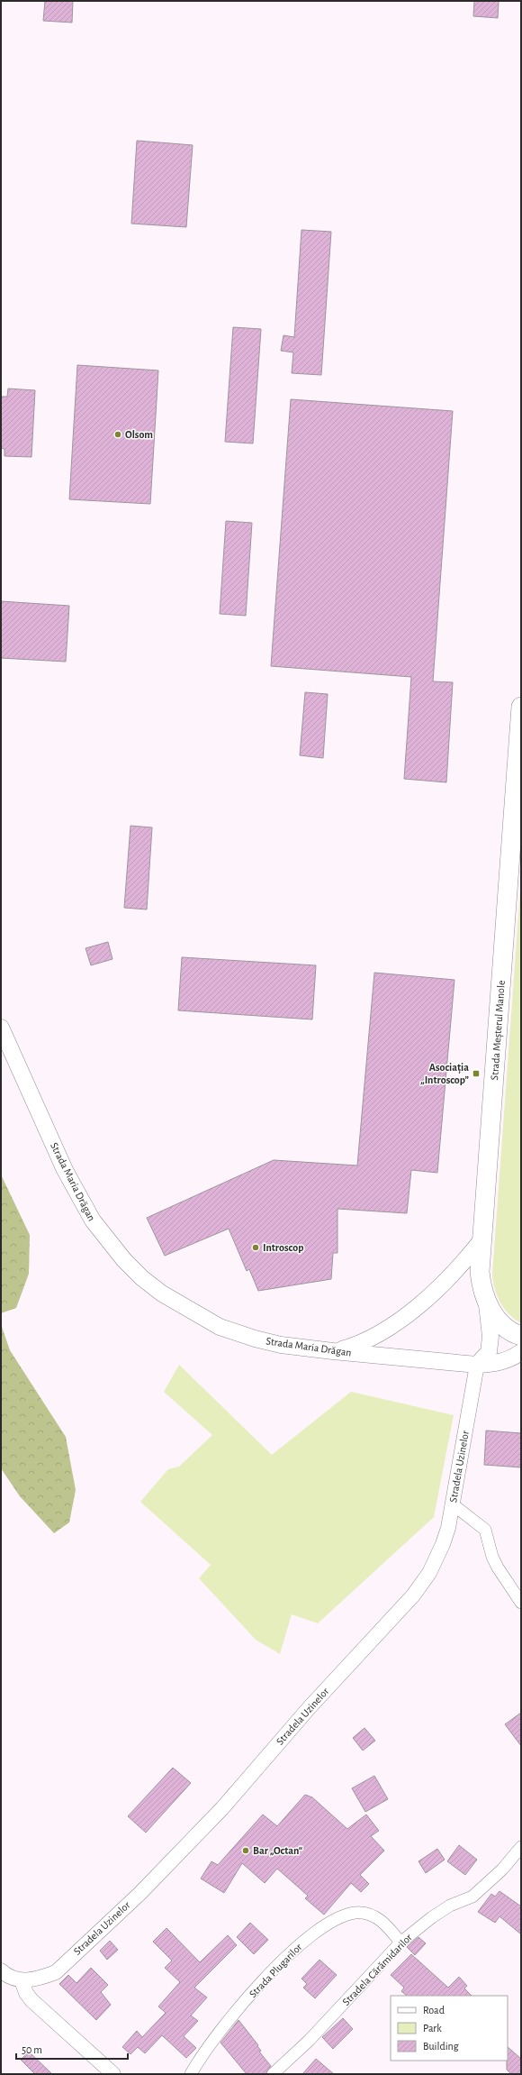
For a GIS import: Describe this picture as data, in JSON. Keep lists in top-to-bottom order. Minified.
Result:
{"streets":{"main road":["Strada Meșterul Manole","Strada Maria Drăgan"],"street":["Stradela Uzinelor","Stradela Cărămidarilor","Strada Plugarilor"]},"crossings":[["Strada Maria Drăgan","Stradela Uzinelor"],["Stradela Cărămidarilor","Strada Plugarilor"]],"places":{"other":["Olsom","Introscop","Bar „Octan“"],"transit":["Asociația „Introscop”"]},"legend":["Road","Park","Building"],"scale_bar":"50 m"}
